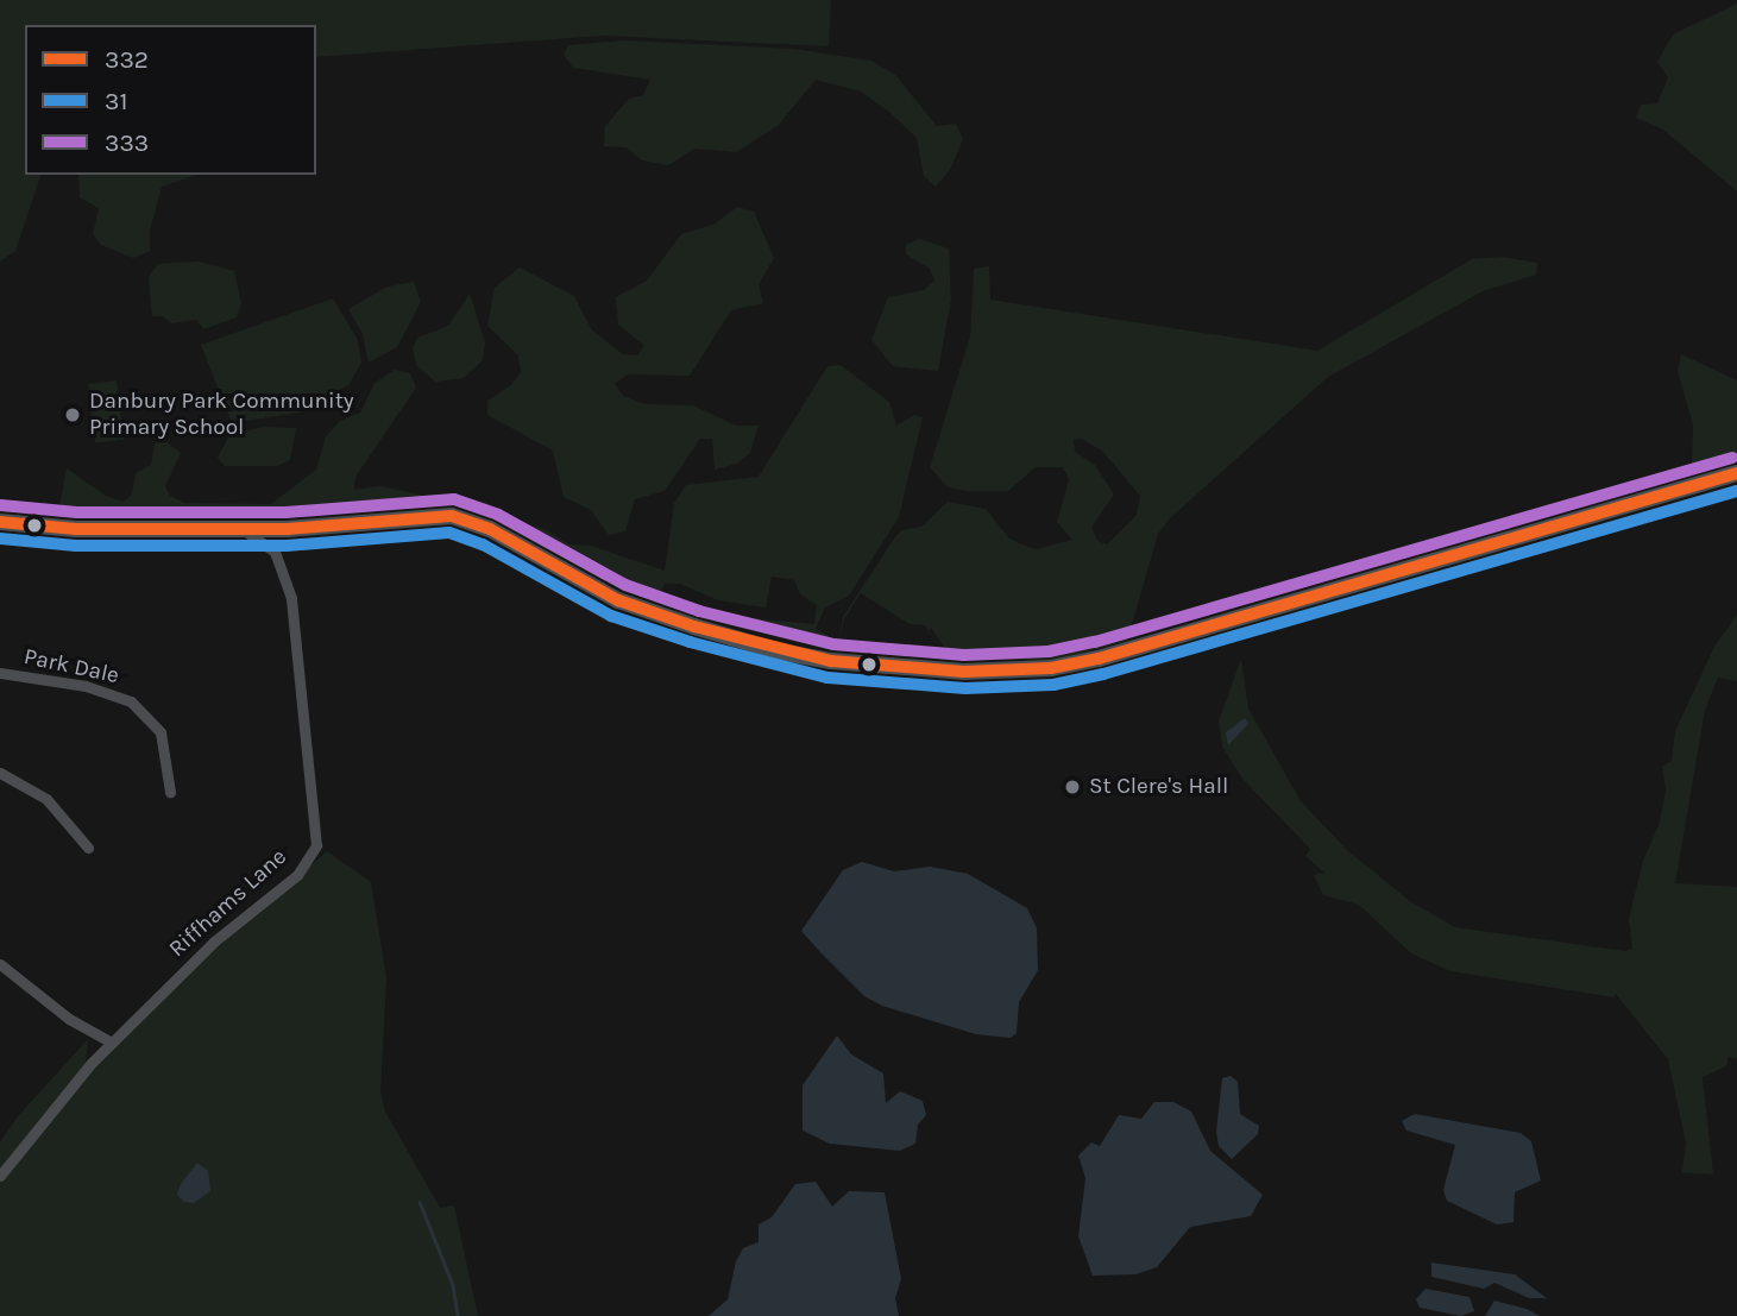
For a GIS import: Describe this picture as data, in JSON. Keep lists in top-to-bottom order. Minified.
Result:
{"streets":{"street":["Park Dale","Riffhams Lane"]},"places":["Danbury Park Community Primary School","St Clere's Hall"],"lines":["transit line 333","transit line 332","transit line 31"],"legend":["332","31","333"]}
